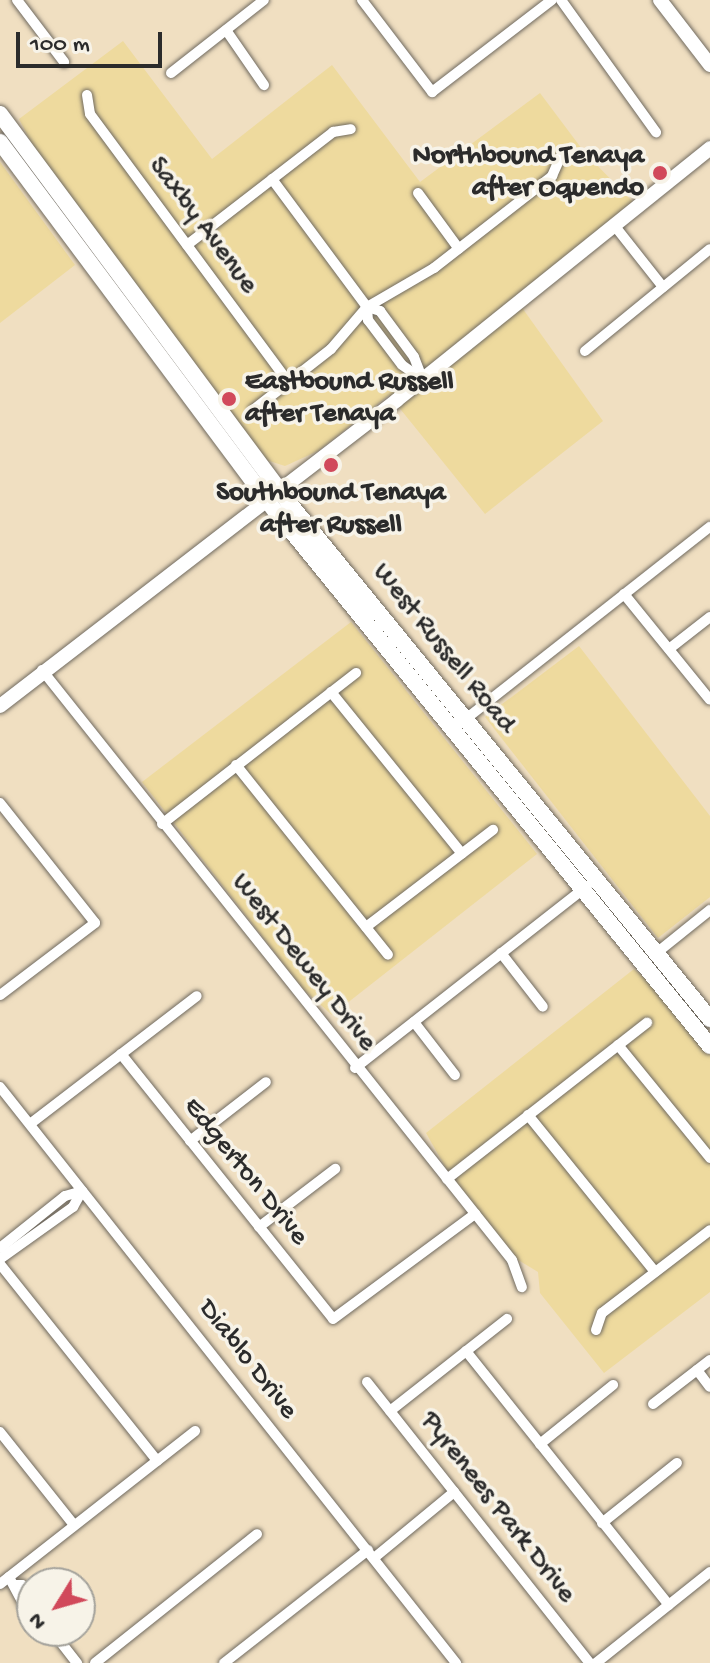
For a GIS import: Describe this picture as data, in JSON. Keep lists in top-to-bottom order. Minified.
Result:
{"streets":{"main road":["West Russell Road"],"street":["Saxby Avenue","West Dewey Drive","Edgerton Drive","Diablo Drive","Pyrenees Park Drive"]},"crossings":[["West Dewey Drive","Edgerton Drive"]],"places":["Northbound Tenaya after Oquendo","Eastbound Russell after Tenaya","Southbound Tenaya after Russell"],"scale_bar":"100 m","north":"bottom left"}
